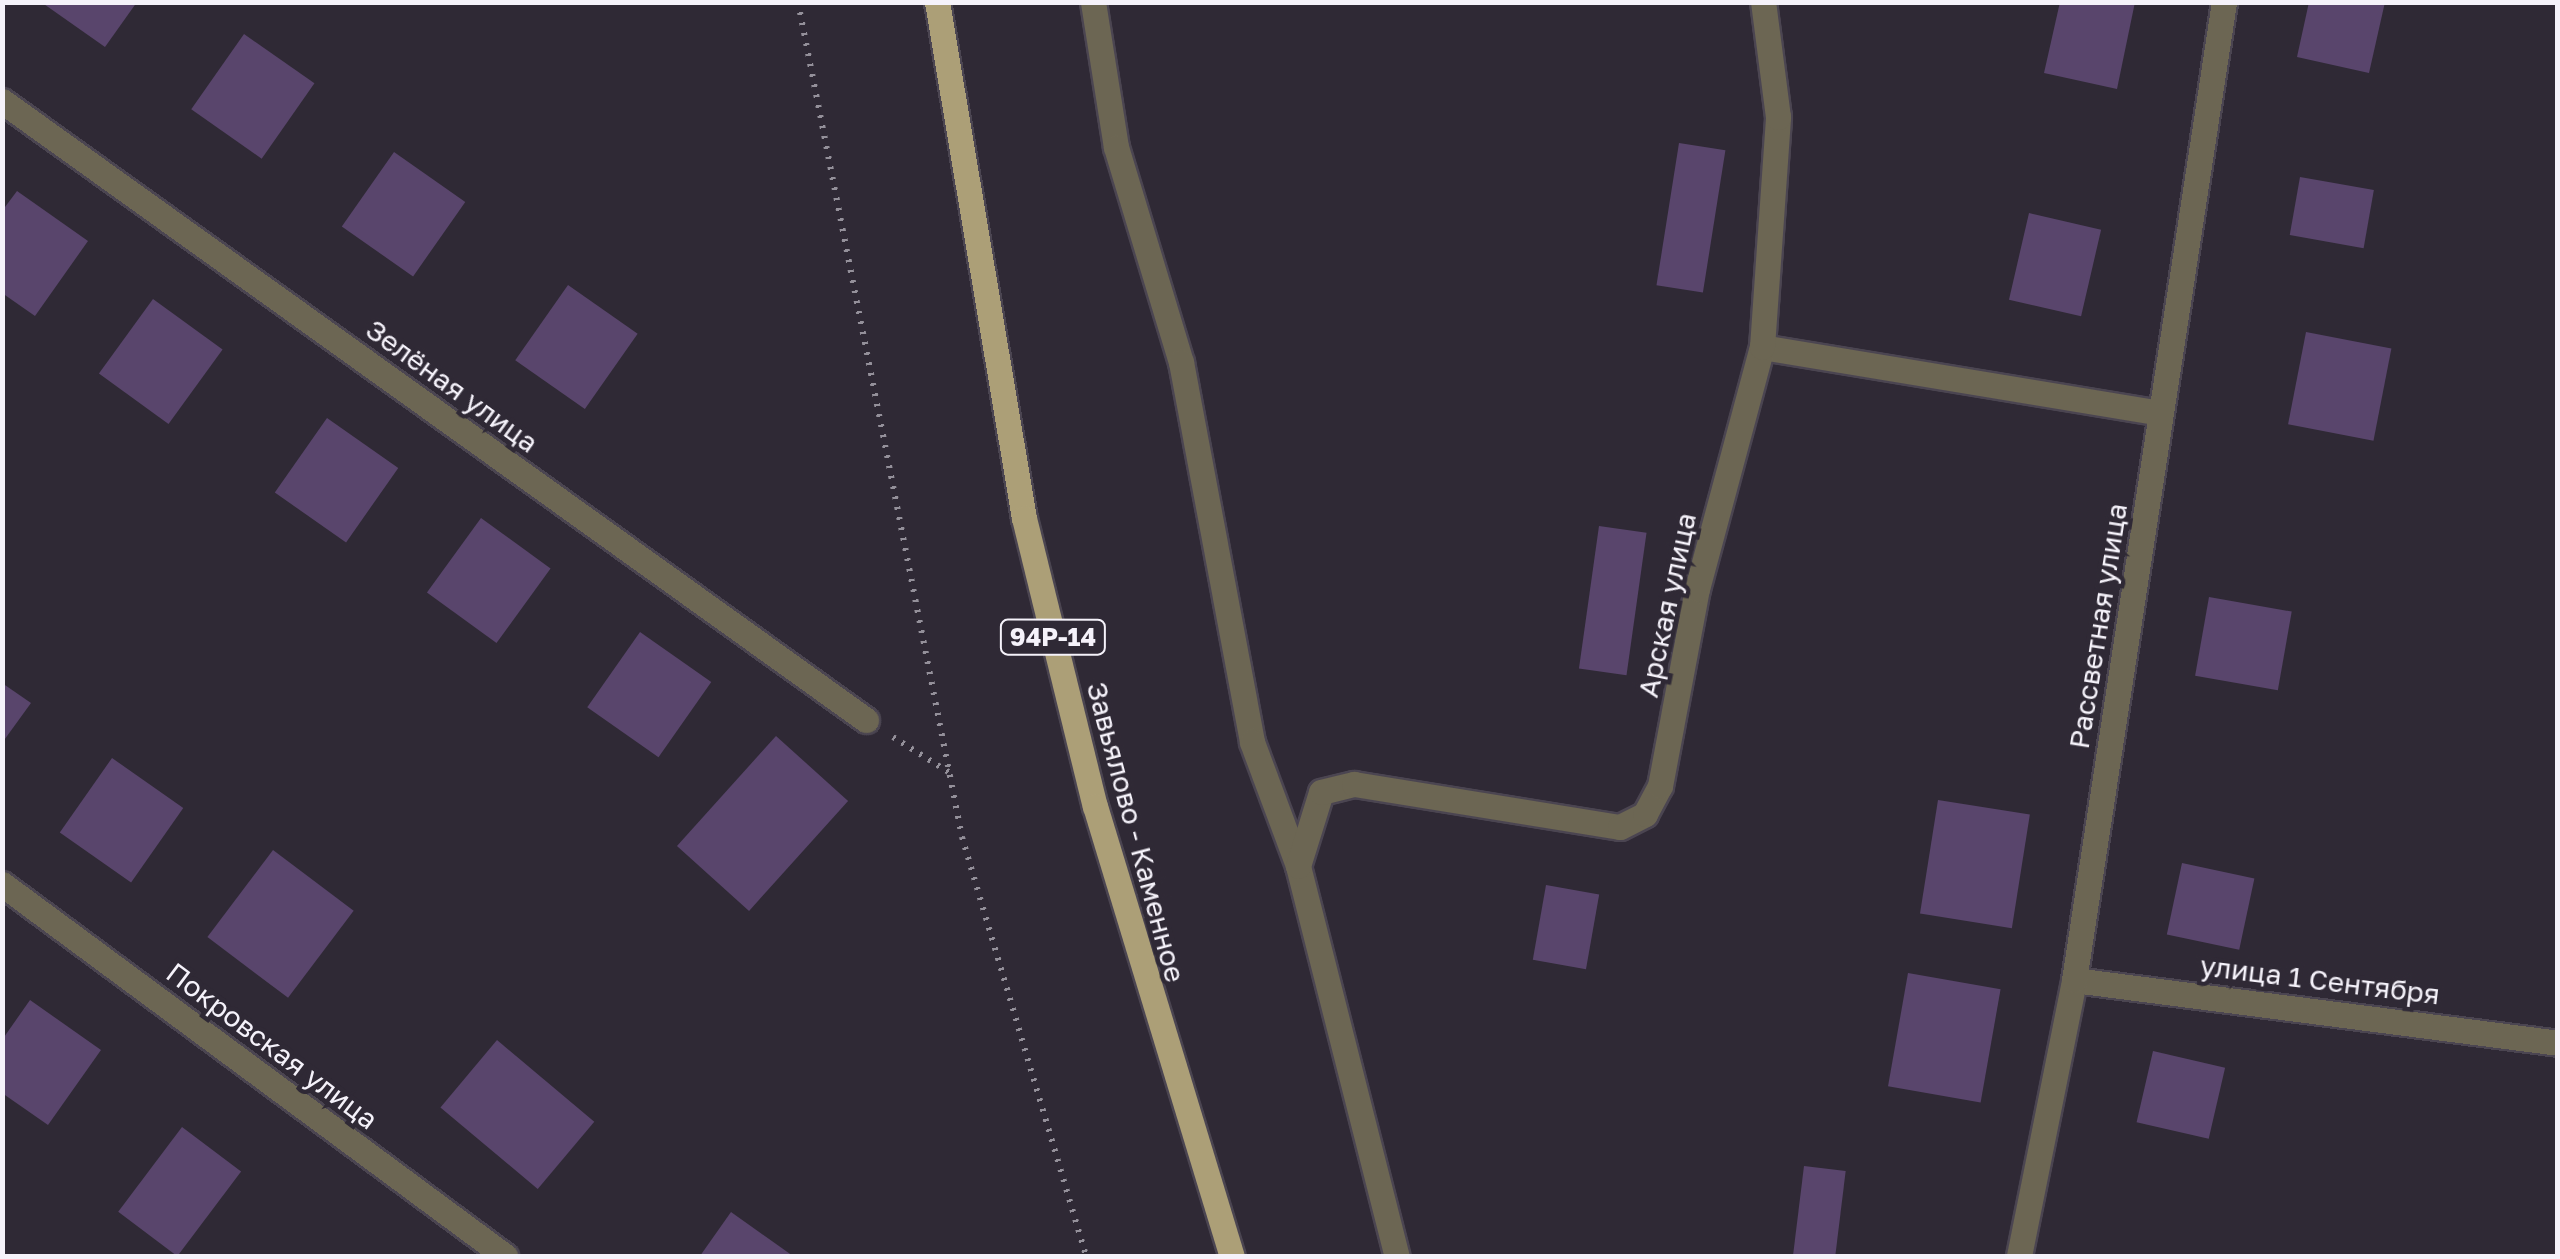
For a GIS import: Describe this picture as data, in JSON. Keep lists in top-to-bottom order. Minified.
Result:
{"streets":{"main road":["94Р-14","Завьялово - Каменное"],"street":["Зелёная улица","Арская улица","Рассветная улица","улица 1 Сентября","Покровская улица"]},"crossings":[["Рассветная улица","улица 1 Сентября"]]}
